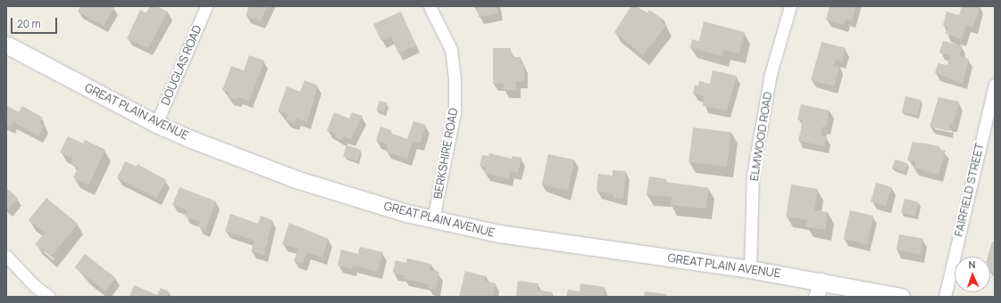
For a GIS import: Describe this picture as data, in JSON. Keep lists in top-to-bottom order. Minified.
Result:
{"streets":{"main road":["GREAT PLAIN AVENUE"],"street":["DOUGLAS ROAD","ELMWOOD ROAD","BERKSHIRE ROAD","FAIRFIELD STREET"]},"crossings":[["DOUGLAS ROAD","GREAT PLAIN AVENUE"],["GREAT PLAIN AVENUE","ELMWOOD ROAD"],["GREAT PLAIN AVENUE","BERKSHIRE ROAD"]],"scale_bar":"20 m","north":"top"}
